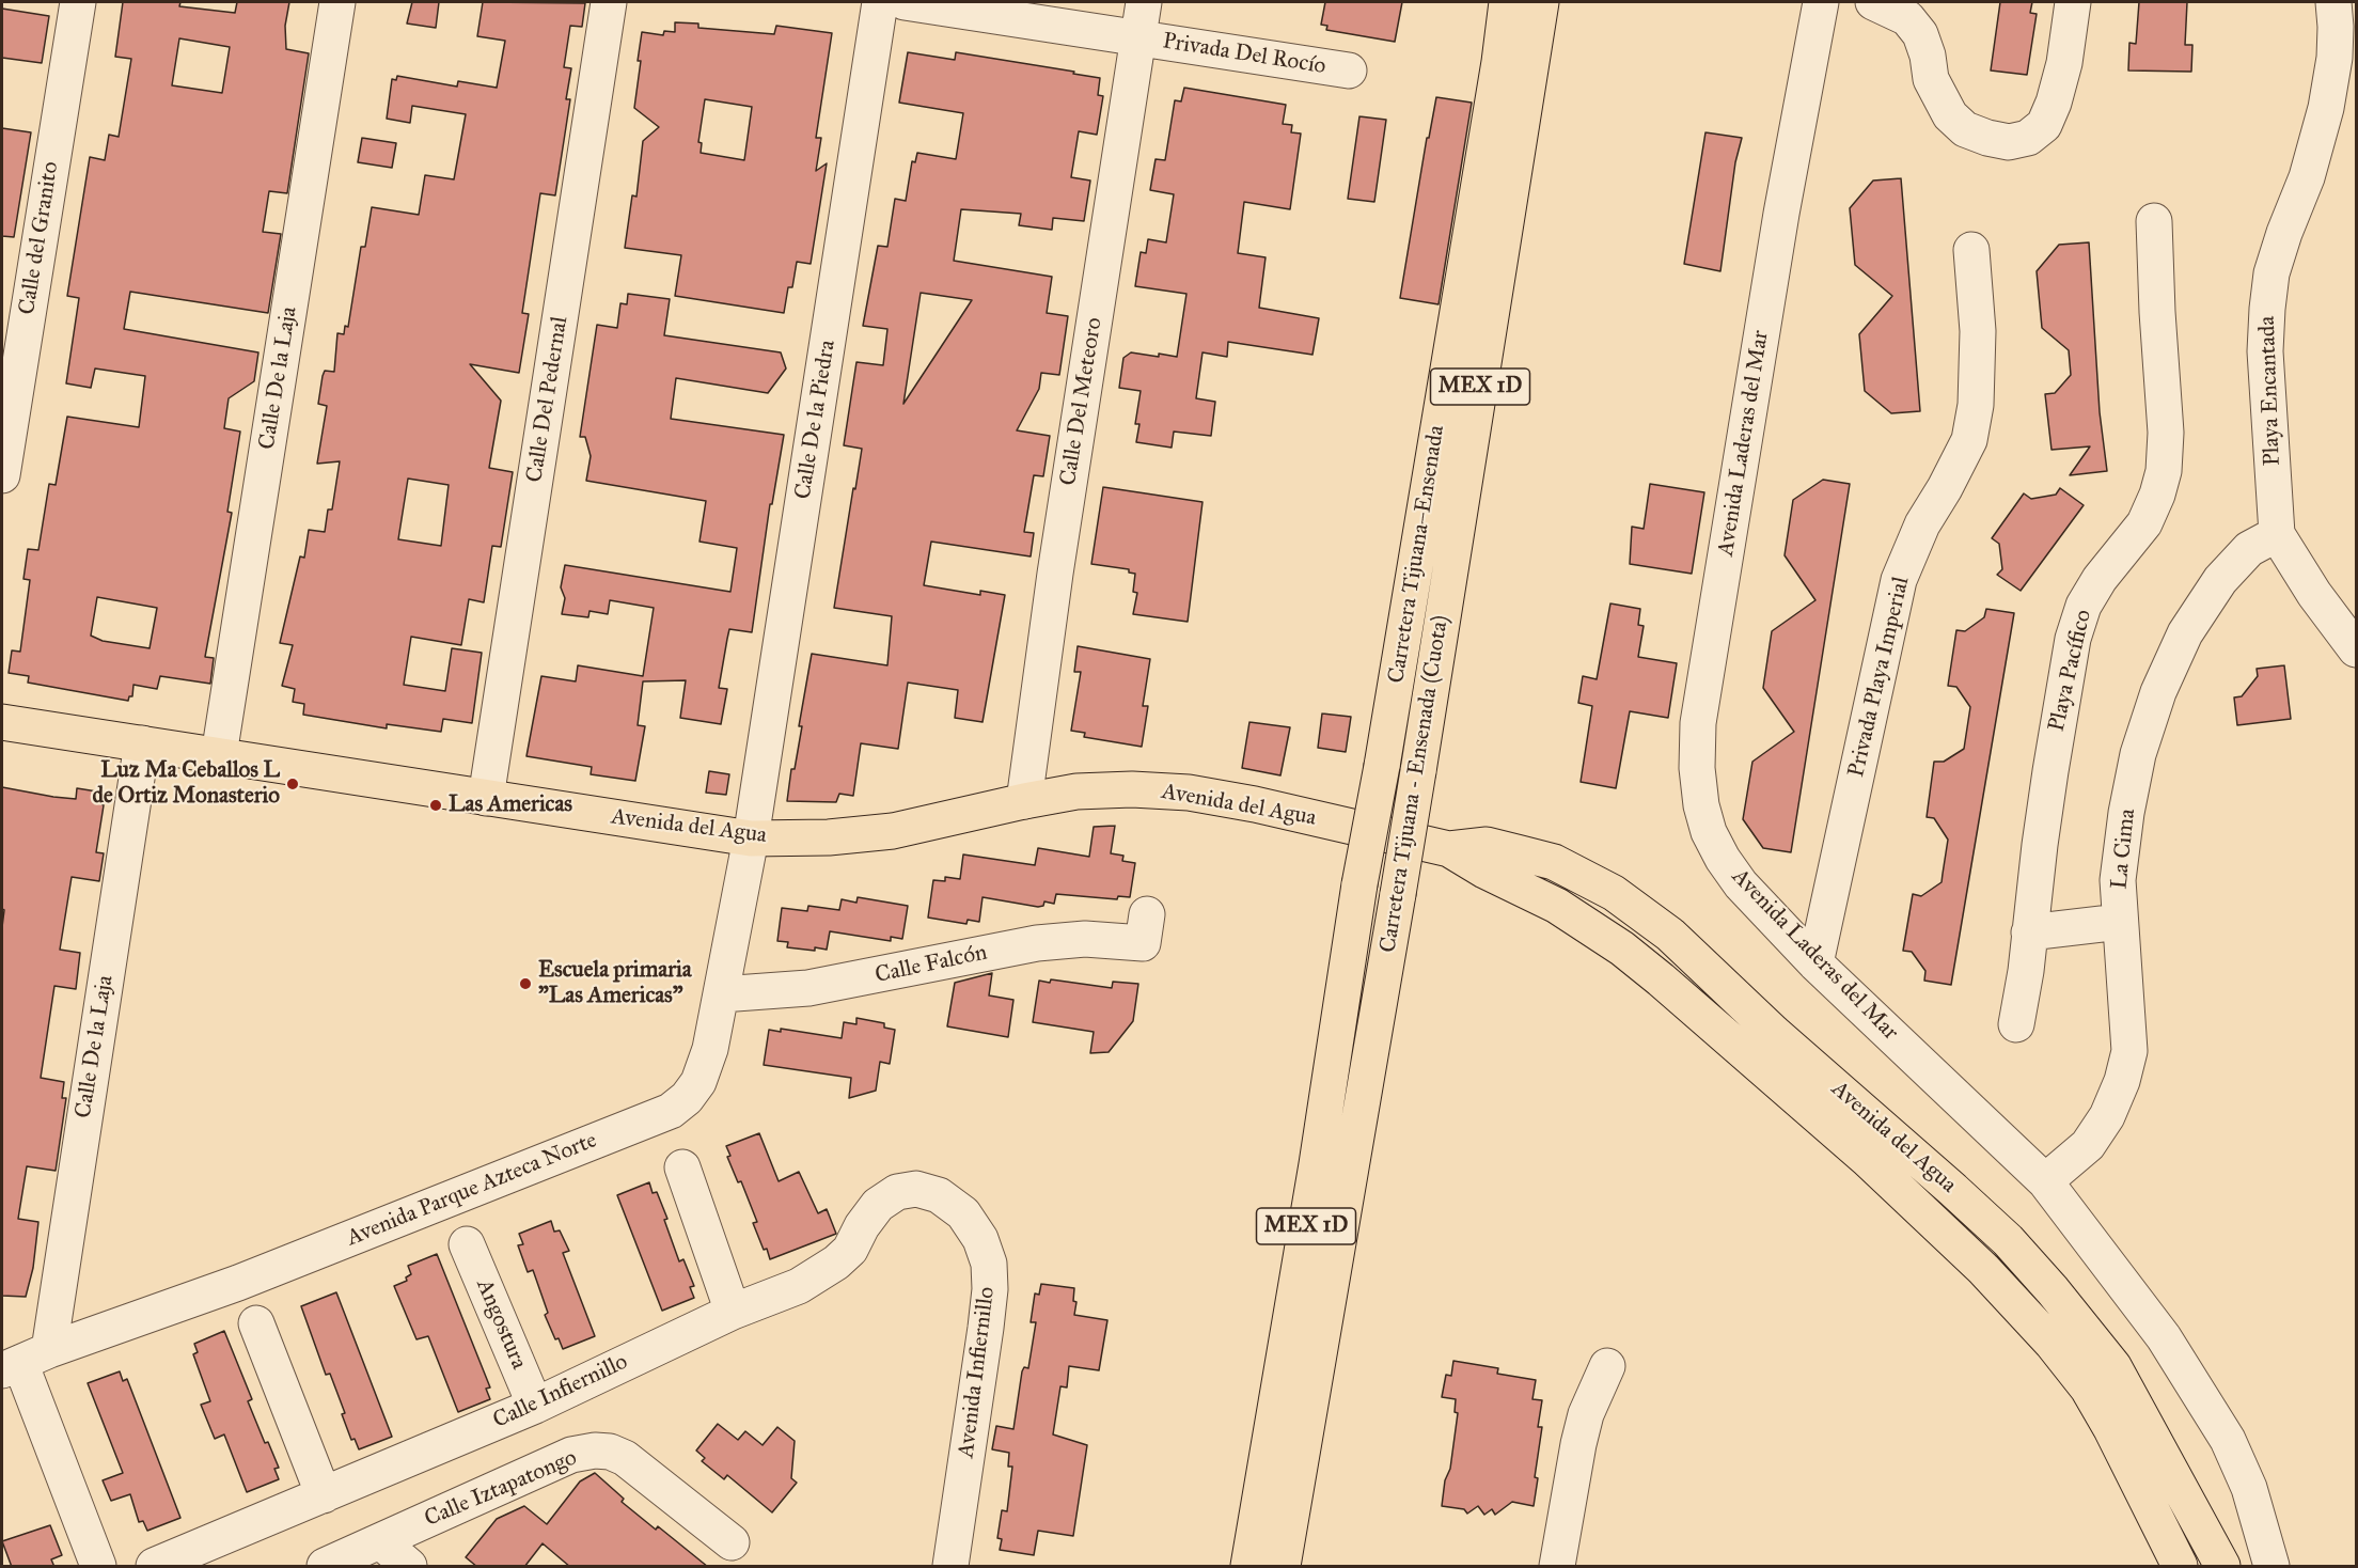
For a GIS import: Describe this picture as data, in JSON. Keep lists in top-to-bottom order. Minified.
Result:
{"streets":{"main road":["MEX 1D","Carretera Tijuana–Ensenada","Carretera Tijuana - Ensenada (Cuota)","Avenida del Agua"],"street":["Privada Del Rocío","Calle del Granito","Calle De la Laja","Playa Encantada","Calle Del Pedernal","Calle Del Meteoro","Calle De la Piedra","Avenida Laderas del Mar","Playa Pacífico","Privada Playa Imperial","La Cima","Calle Falcón","Avenida Parque Azteca Norte","Angostura","Avenida Infiernillo","Calle Infiernillo","Calle Iztapatongo"]},"crossings":[["Privada Del Rocío","Calle Del Meteoro"],["Calle De la Laja","Avenida del Agua"],["Calle De la Laja","Avenida Parque Azteca Norte"],["Playa Encantada","La Cima"],["Calle Del Pedernal","Avenida del Agua"],["Calle Del Meteoro","Avenida del Agua"],["Calle De la Piedra","Avenida del Agua"],["Calle De la Piedra","Avenida Parque Azteca Norte"],["Avenida Laderas del Mar","Privada Playa Imperial"],["Avenida Laderas del Mar","La Cima"],["Carretera Tijuana–Ensenada","Carretera Tijuana - Ensenada (Cuota)"],["Avenida del Agua","Avenida Parque Azteca Norte"],["Calle Falcón","Avenida Parque Azteca Norte"],["Angostura","Calle Infiernillo"],["Avenida Infiernillo","Calle Infiernillo"]],"places":["Luz Ma Ceballos L de Ortiz Monasterio","Las Americas","Escuela primaria \"Las Americas\""]}
